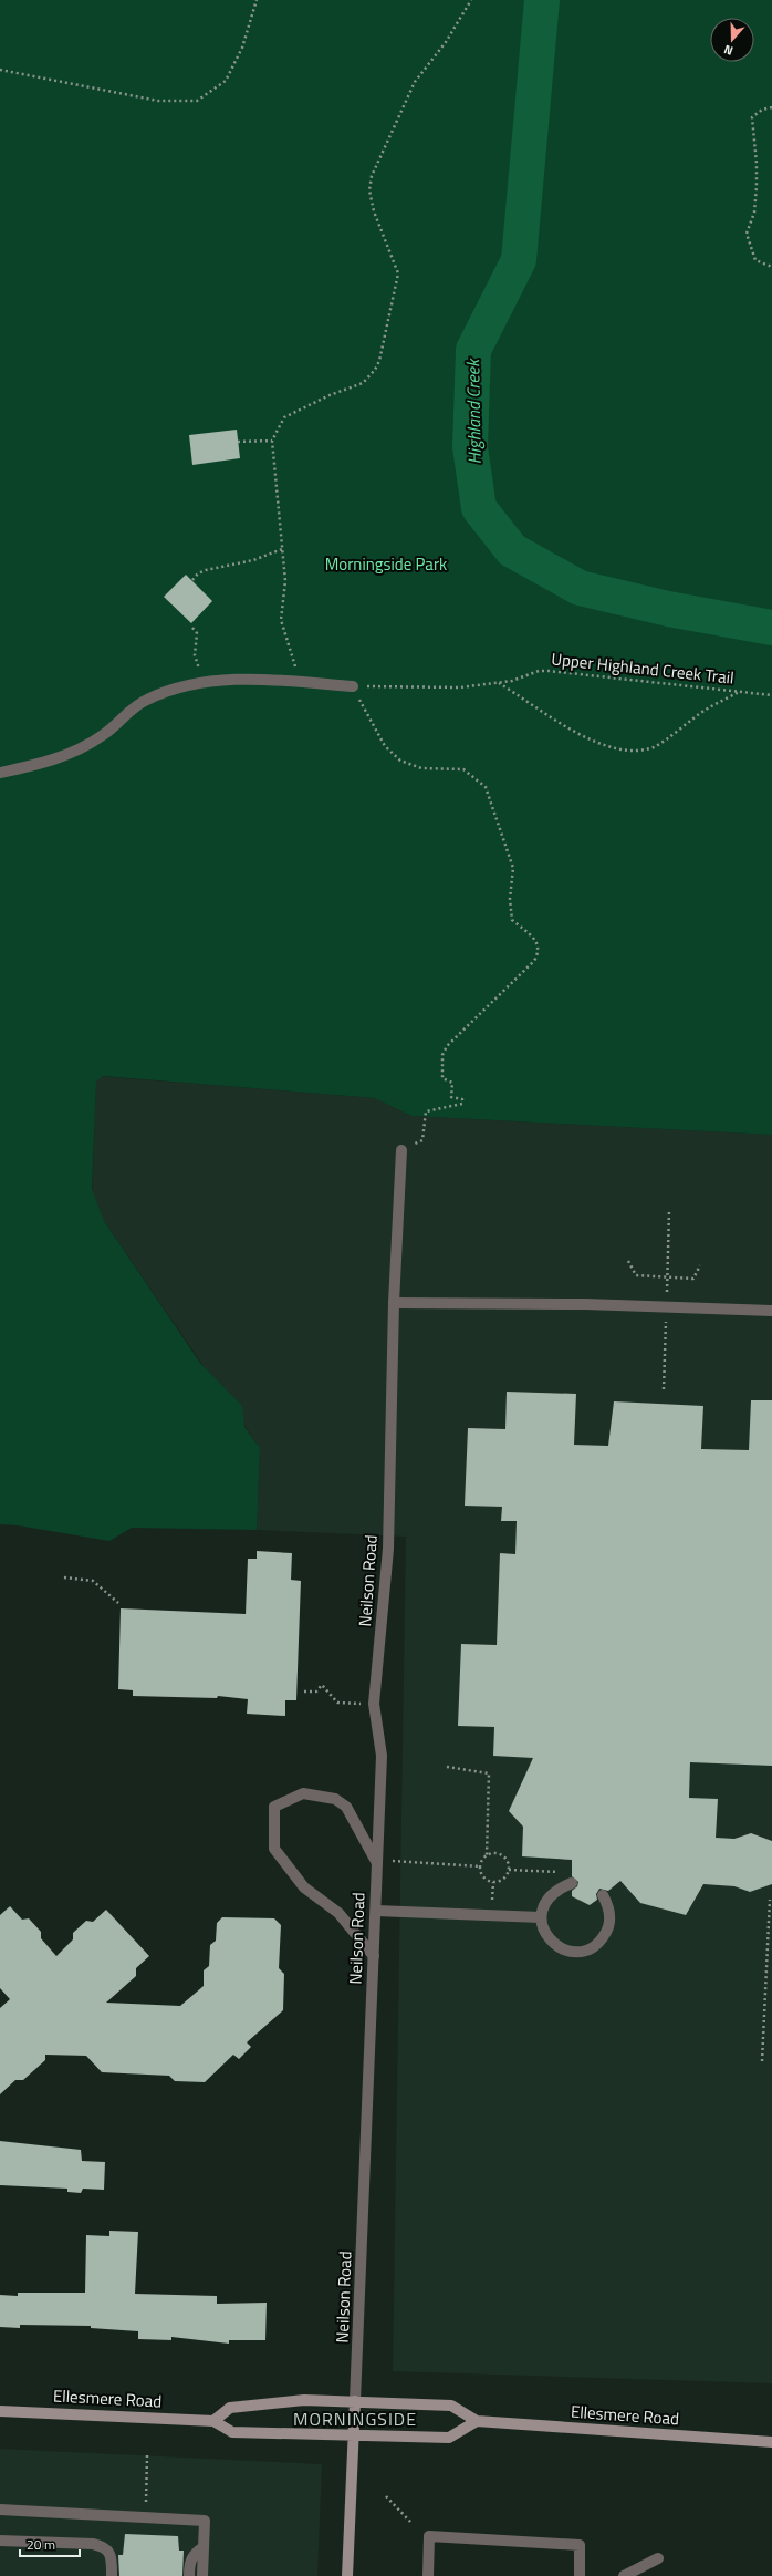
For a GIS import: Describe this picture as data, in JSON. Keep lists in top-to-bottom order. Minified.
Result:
{"streets":{"main road":["Neilson Road","Ellesmere Road"],"path":["Upper Highland Creek Trail"]},"crossings":[["Neilson Road","Ellesmere Road"]],"districts":["MORNINGSIDE"],"water":["Highland Creek"],"parks":["Morningside Park"],"scale_bar":"20 m","north":"bottom"}
